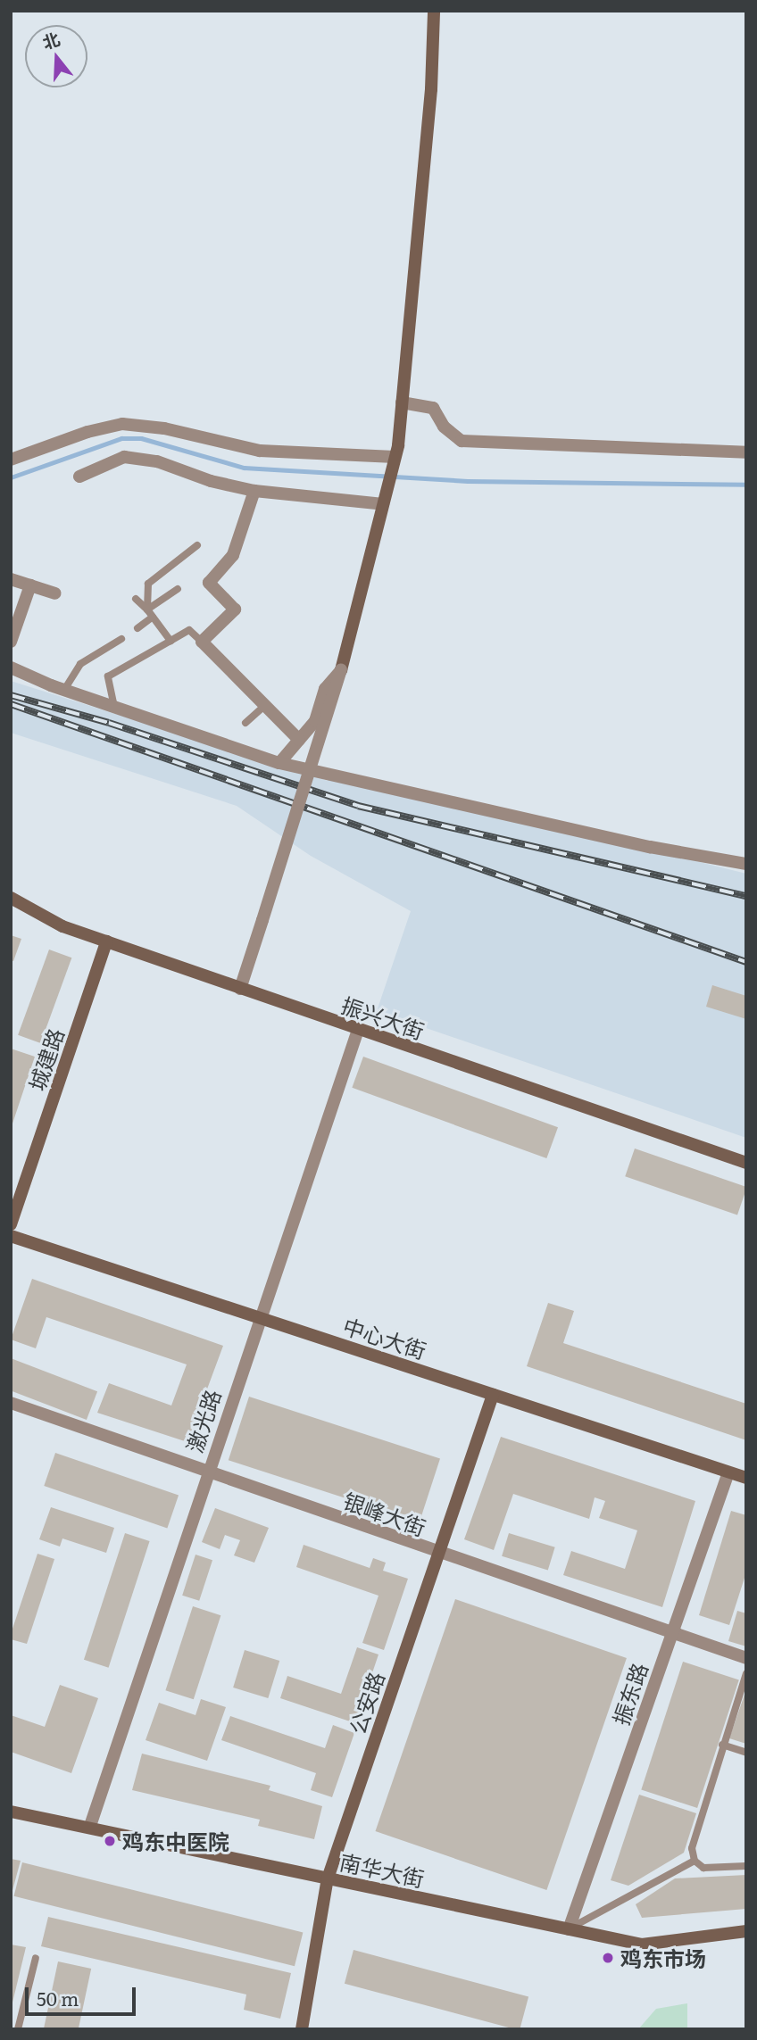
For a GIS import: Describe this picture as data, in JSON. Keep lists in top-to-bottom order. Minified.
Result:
{"streets":{"street":["振兴大街","城建路","中心大街","激光路","银峰大街","振东路","公安路","南华大街"]},"crossings":[["振兴大街","城建路"],["振兴大街","激光路"],["中心大街","激光路"],["中心大街","振东路"],["中心大街","公安路"],["激光路","银峰大街"],["激光路","南华大街"],["银峰大街","振东路"],["银峰大街","公安路"],["振东路","南华大街"],["公安路","南华大街"]],"places":["鸡东中医院","鸡东市场"],"scale_bar":"50 m","north":"top"}
